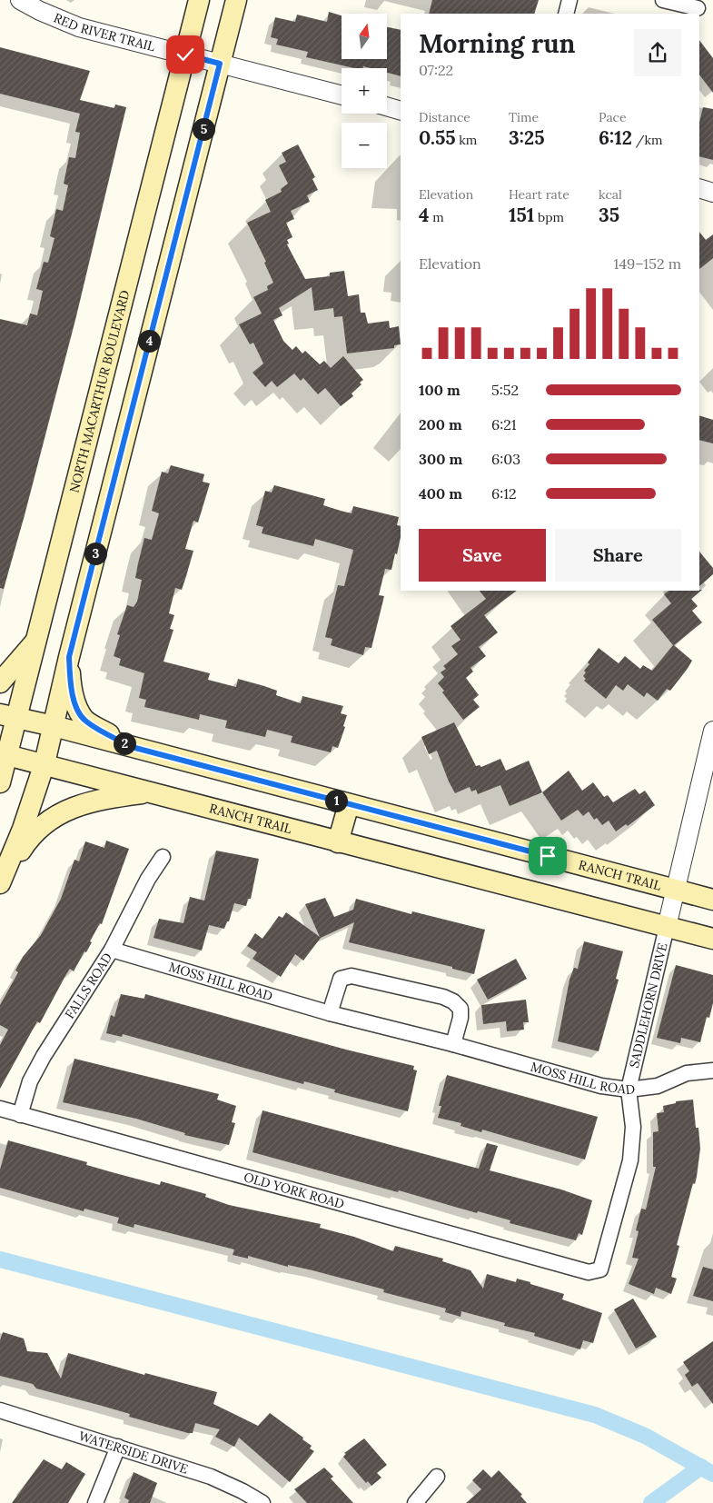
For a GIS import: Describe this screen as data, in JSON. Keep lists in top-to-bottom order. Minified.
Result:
{"streets":{"main road":["NORTH MACARTHUR BOULEVARD","RANCH TRAIL"],"street":["RED RIVER TRAIL","MOSS HILL ROAD","FALLS ROAD","SADDLEHORN DRIVE","OLD YORK ROAD","WATERSIDE DRIVE"]},"crossings":[["RED RIVER TRAIL","NORTH MACARTHUR BOULEVARD"],["NORTH MACARTHUR BOULEVARD","RANCH TRAIL"],["RANCH TRAIL","SADDLEHORN DRIVE"],["MOSS HILL ROAD","FALLS ROAD"],["MOSS HILL ROAD","SADDLEHORN DRIVE"],["FALLS ROAD","OLD YORK ROAD"],["SADDLEHORN DRIVE","OLD YORK ROAD"]],"north":"top","page":{"map_buttons":["+","−"],"heading":["Morning run","07:22"],"stats":[["Distance","0.55 km"],["Time","3:25"],["Pace","6:12 /km"],["Elevation","4 m"],["Heart rate","151 bpm"],["kcal","35"]],"pins":["5","4","3","2","1"],"chart":["Elevation","149–152 m"],"list":[{"name":"100 m","note":"5:52"},{"name":"200 m","note":"6:21"},{"name":"300 m","note":"6:03"},{"name":"400 m","note":"6:12"}],"buttons":["Save","Share"]}}
